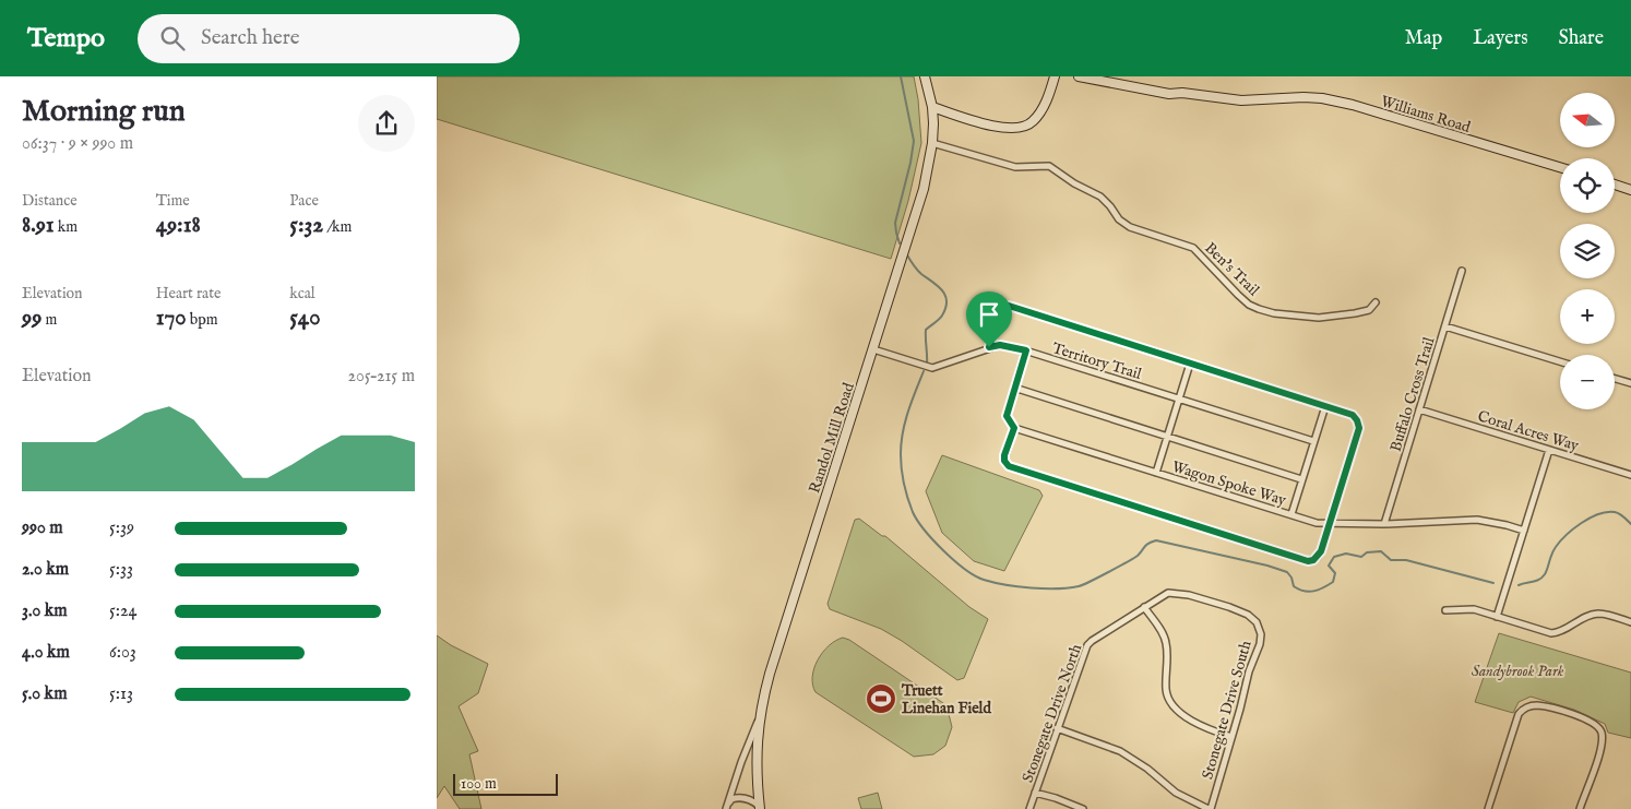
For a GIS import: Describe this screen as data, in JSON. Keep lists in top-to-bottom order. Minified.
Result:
{"streets":{"main road":["Williams Road","Randol Mill Road"],"street":["Ben's Trail","Territory Trail","Buffalo Cross Trail","Coral Acres Way","Wagon Spoke Way","Stonegate Drive South","Stonegate Drive North"]},"crossings":[["Ben's Trail","Randol Mill Road"],["Territory Trail","Randol Mill Road"],["Buffalo Cross Trail","Coral Acres Way"],["Buffalo Cross Trail","Wagon Spoke Way"],["Stonegate Drive South","Stonegate Drive North"]],"parks":["Sandybrook Park"],"places":{"sports":["Truett Linehan Field"]},"scale_bar":"100 m","north":"left","page":{"header":"Tempo","search":"Search here","nav":["Map","Layers","Share"],"heading":["Morning run","06:37 · 9 × 990 m"],"map_buttons":["+","−"],"stats":[["Distance","8.91 km"],["Time","49:18"],["Pace","5:32 /km"],["Elevation","99 m"],["Heart rate","170 bpm"],["kcal","540"]],"chart":["Elevation","205–215 m"],"list":[{"name":"990 m","note":"5:39"},{"name":"2.0 km","note":"5:33"},{"name":"3.0 km","note":"5:24"},{"name":"4.0 km","note":"6:03"},{"name":"5.0 km","note":"5:13"}],"scale":"100 m"}}
